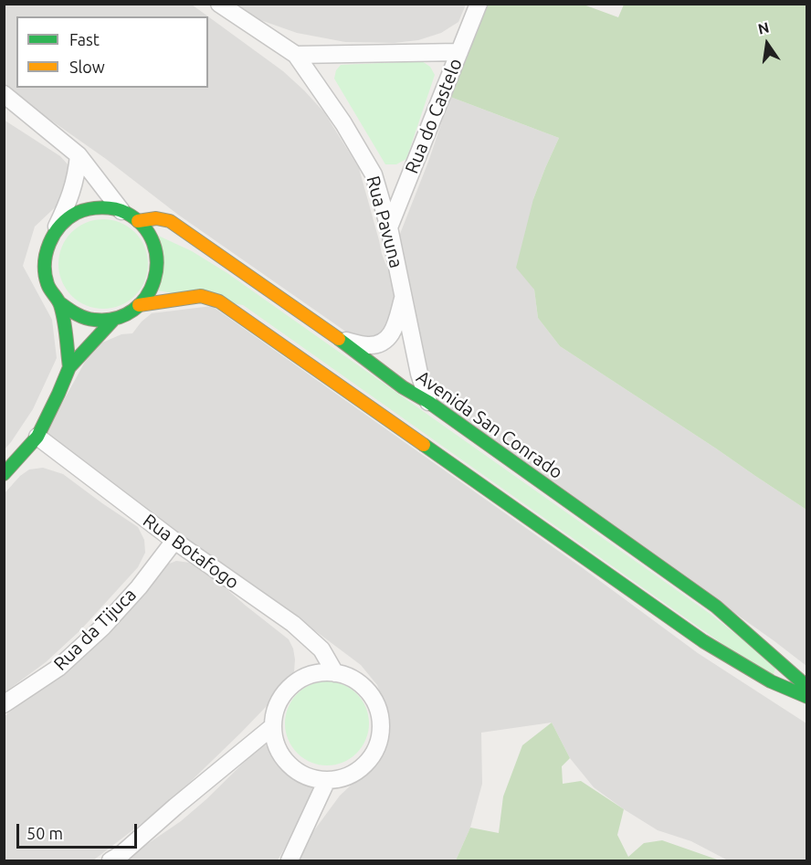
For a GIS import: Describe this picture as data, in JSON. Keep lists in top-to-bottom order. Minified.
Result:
{"streets":{"street":["Rua do Castelo","Rua Pavuna","Avenida San Conrado","Rua Botafogo","Rua da Tijuca"]},"crossings":[["Rua do Castelo","Rua Pavuna"],["Rua Pavuna","Avenida San Conrado"],["Rua Botafogo","Rua da Tijuca"]],"legend":["Fast","Slow"],"scale_bar":"50 m","north":"top"}
